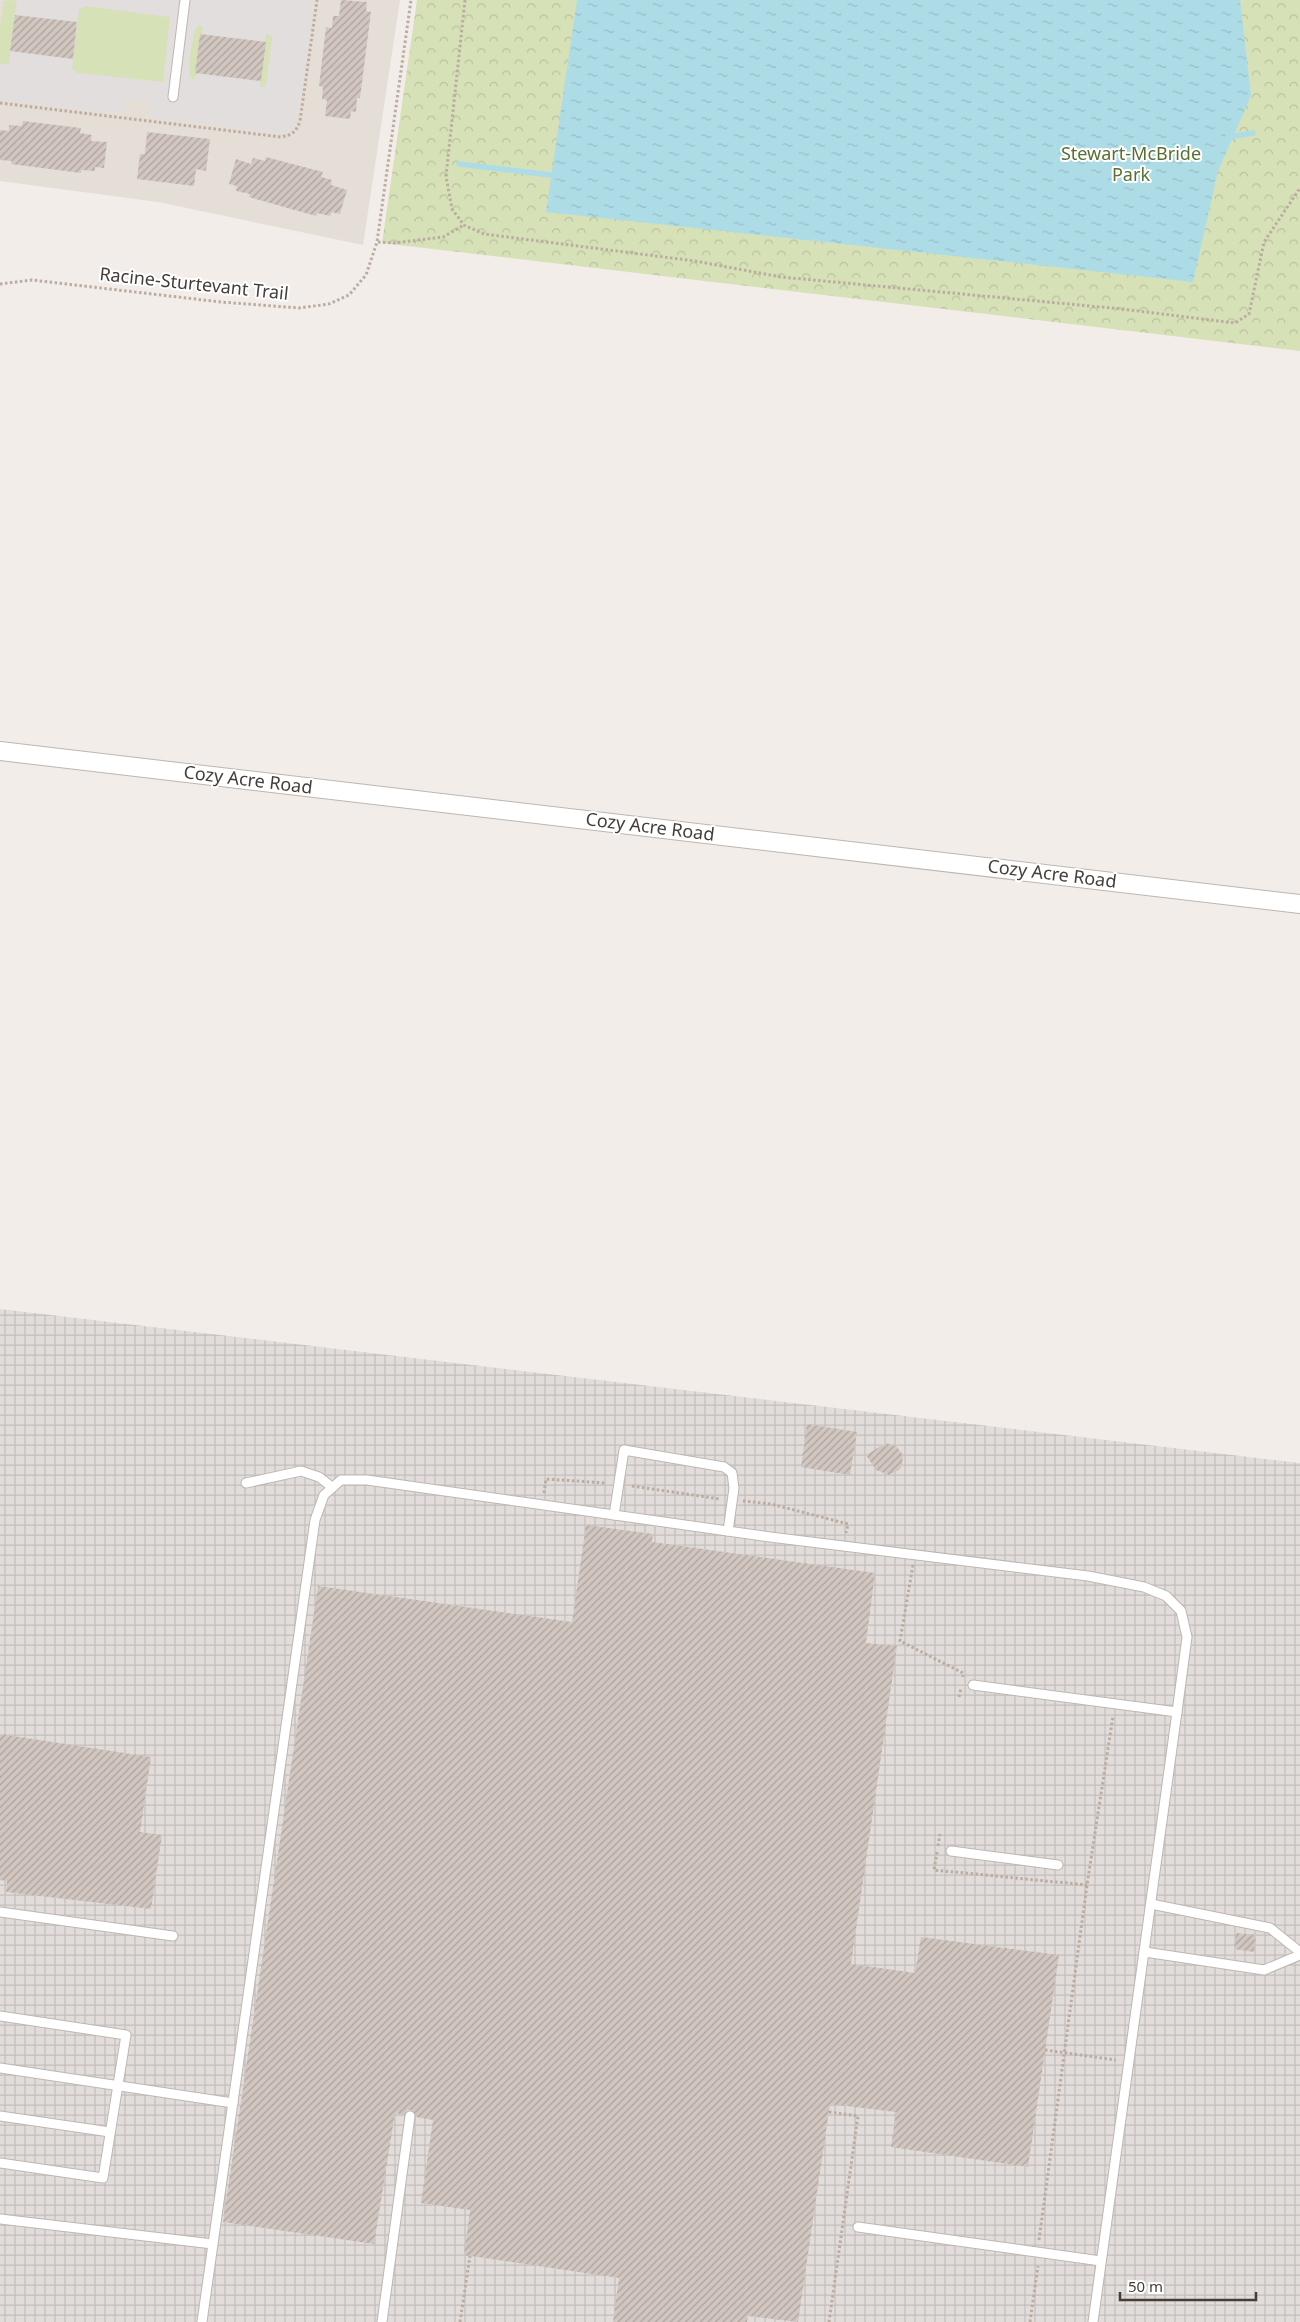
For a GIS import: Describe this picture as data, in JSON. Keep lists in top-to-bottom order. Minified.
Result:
{"streets":{"street":["Cozy Acre Road"],"path":["Racine-Sturtevant Trail"]},"parks":["Stewart-McBride Park"],"scale_bar":"50 m"}
